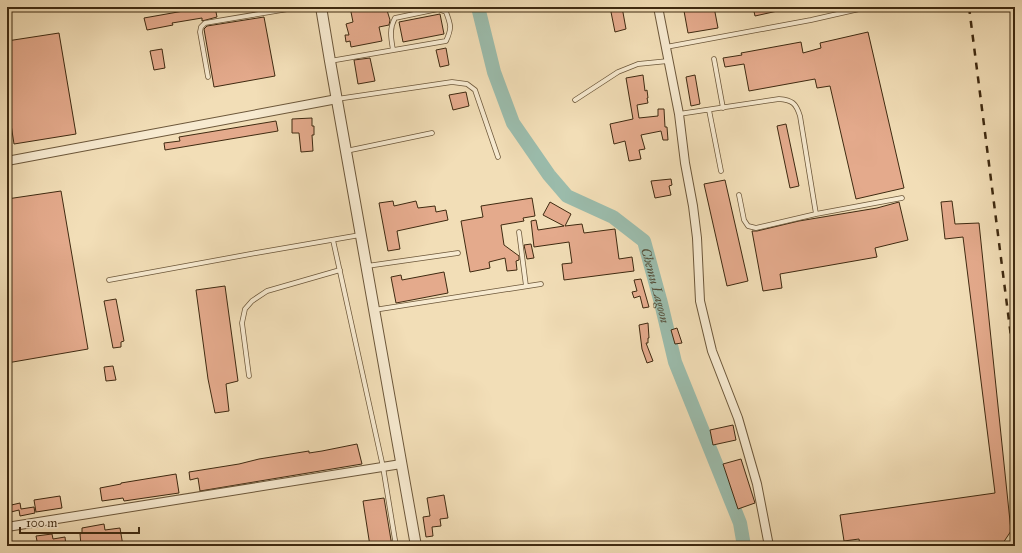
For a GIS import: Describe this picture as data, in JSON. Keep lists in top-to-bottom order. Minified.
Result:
{"water":["Chemu Lagoon"],"scale_bar":"100 m"}
